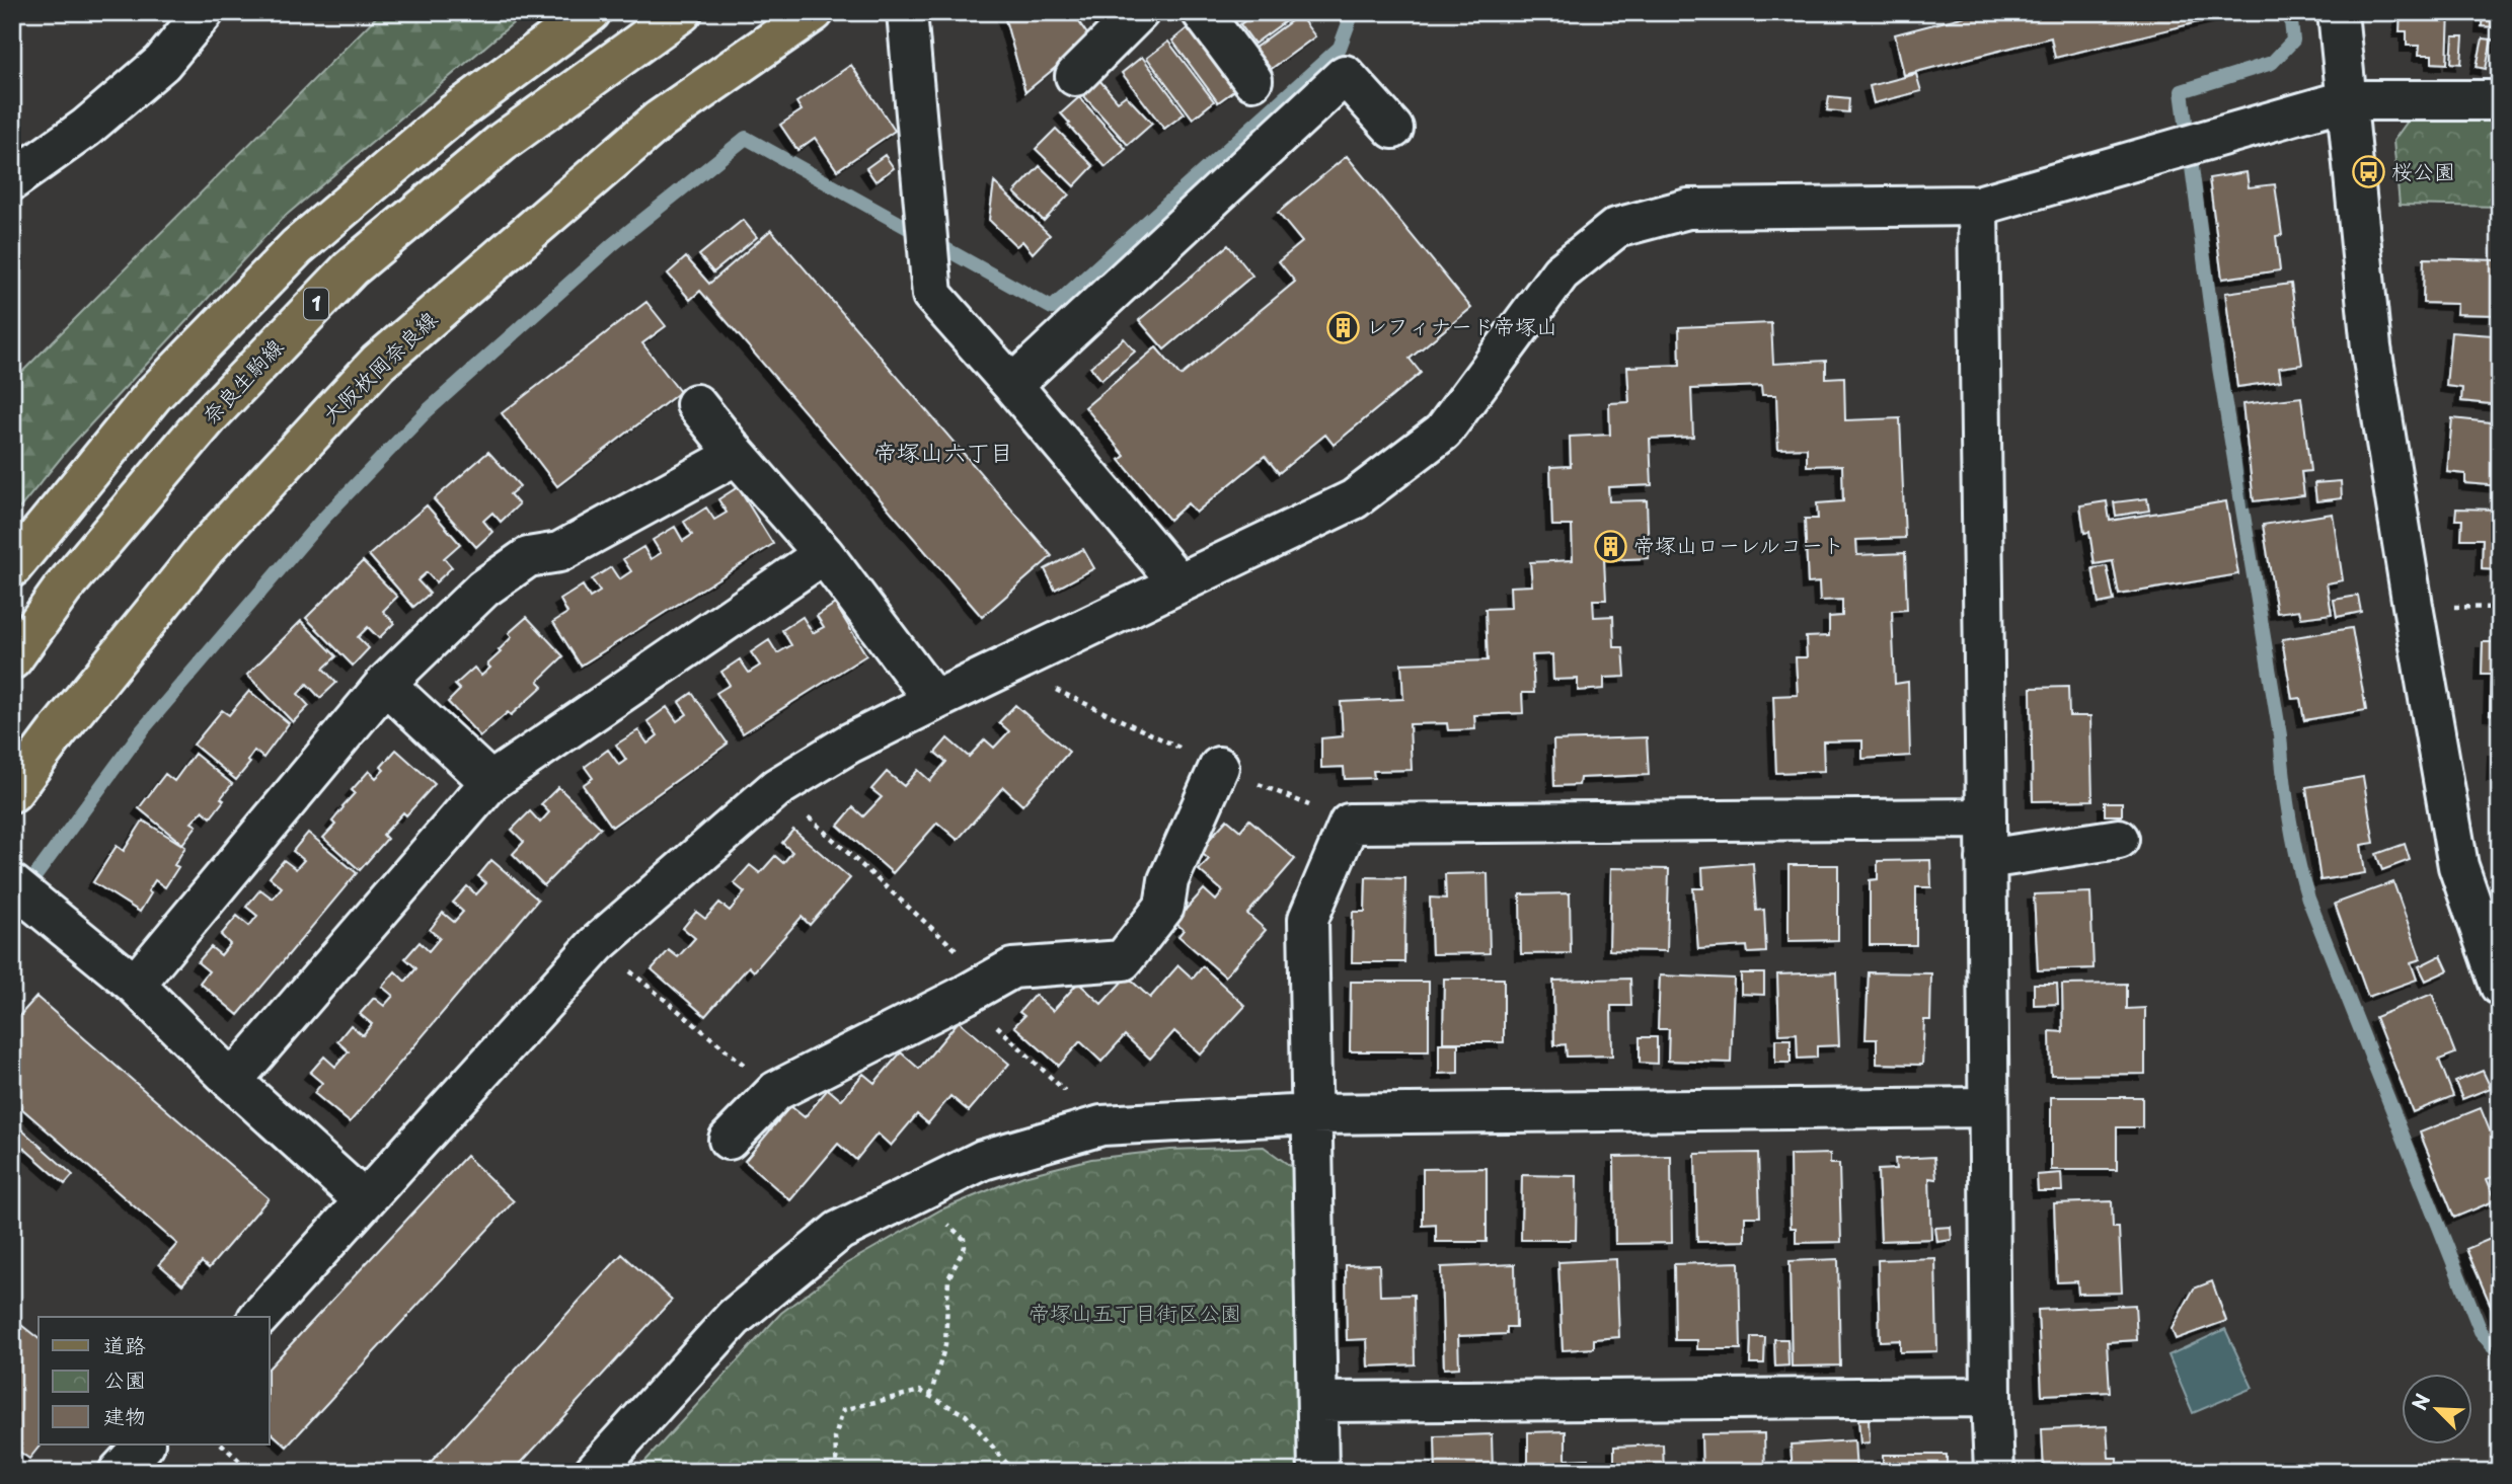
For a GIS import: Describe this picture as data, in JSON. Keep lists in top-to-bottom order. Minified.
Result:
{"streets":{"main road":["1","大阪枚岡奈良線","奈良生駒線"]},"districts":["帝塚山六丁目"],"parks":["帝塚山五丁目街区公園"],"places":{"bus stop":["桜公園"],"building":["レフィナード帝塚山","帝塚山ローレルコート"]},"legend":["道路","公園","建物"],"north":"top left"}
